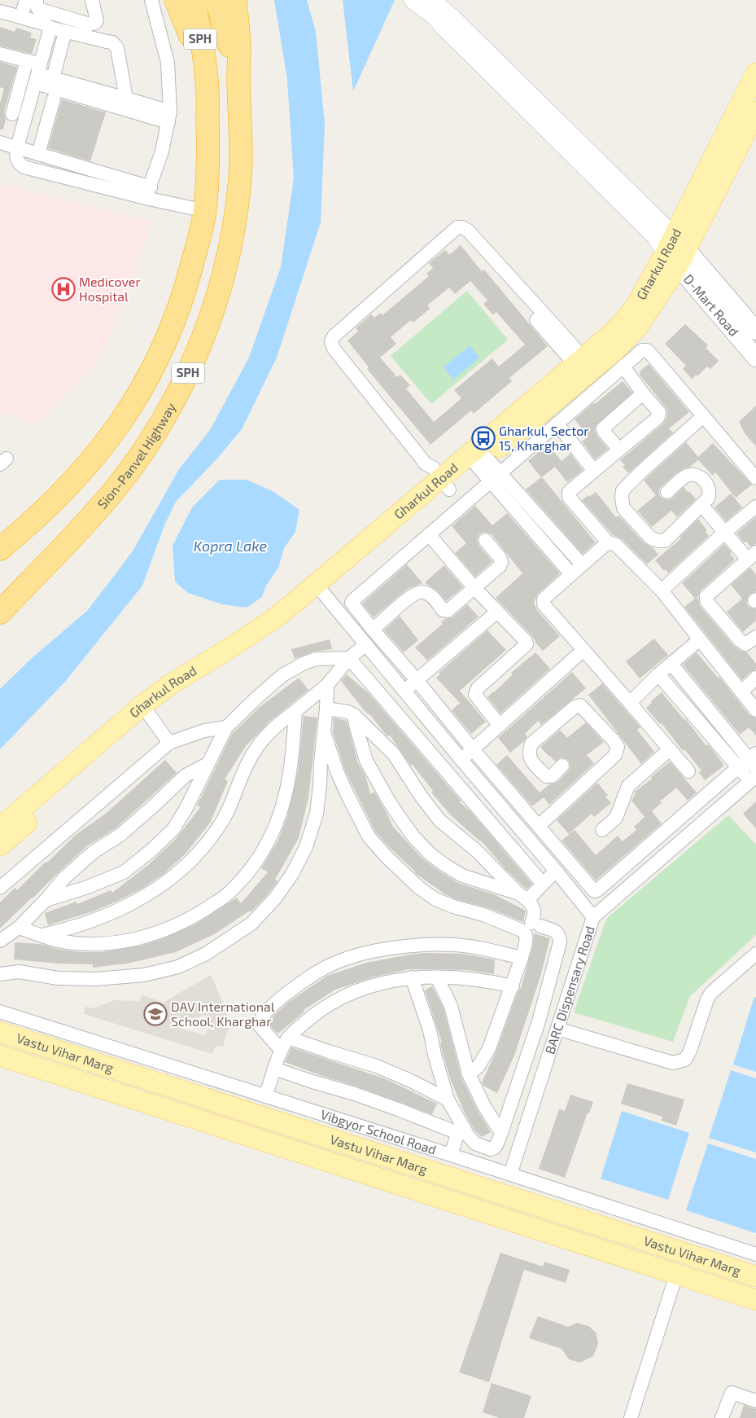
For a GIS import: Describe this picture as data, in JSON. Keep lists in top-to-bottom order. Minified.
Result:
{"streets":{"highway":["SPH","Sion-Panvel Highway"],"main road":["Gharkul Road","D-Mart Road","Vastu Vihar Marg"],"street":["BARC Dispensary Road","Vibgyor School Road"]},"crossings":[["Gharkul Road","D-Mart Road"],["BARC Dispensary Road","Vibgyor School Road"]],"water":["Kopra Lake"],"places":{"hospital":["Medicover Hospital"],"bus stop":["Gharkul, Sector 15, Kharghar"],"school or university":["DAV International School, Kharghar"]}}
